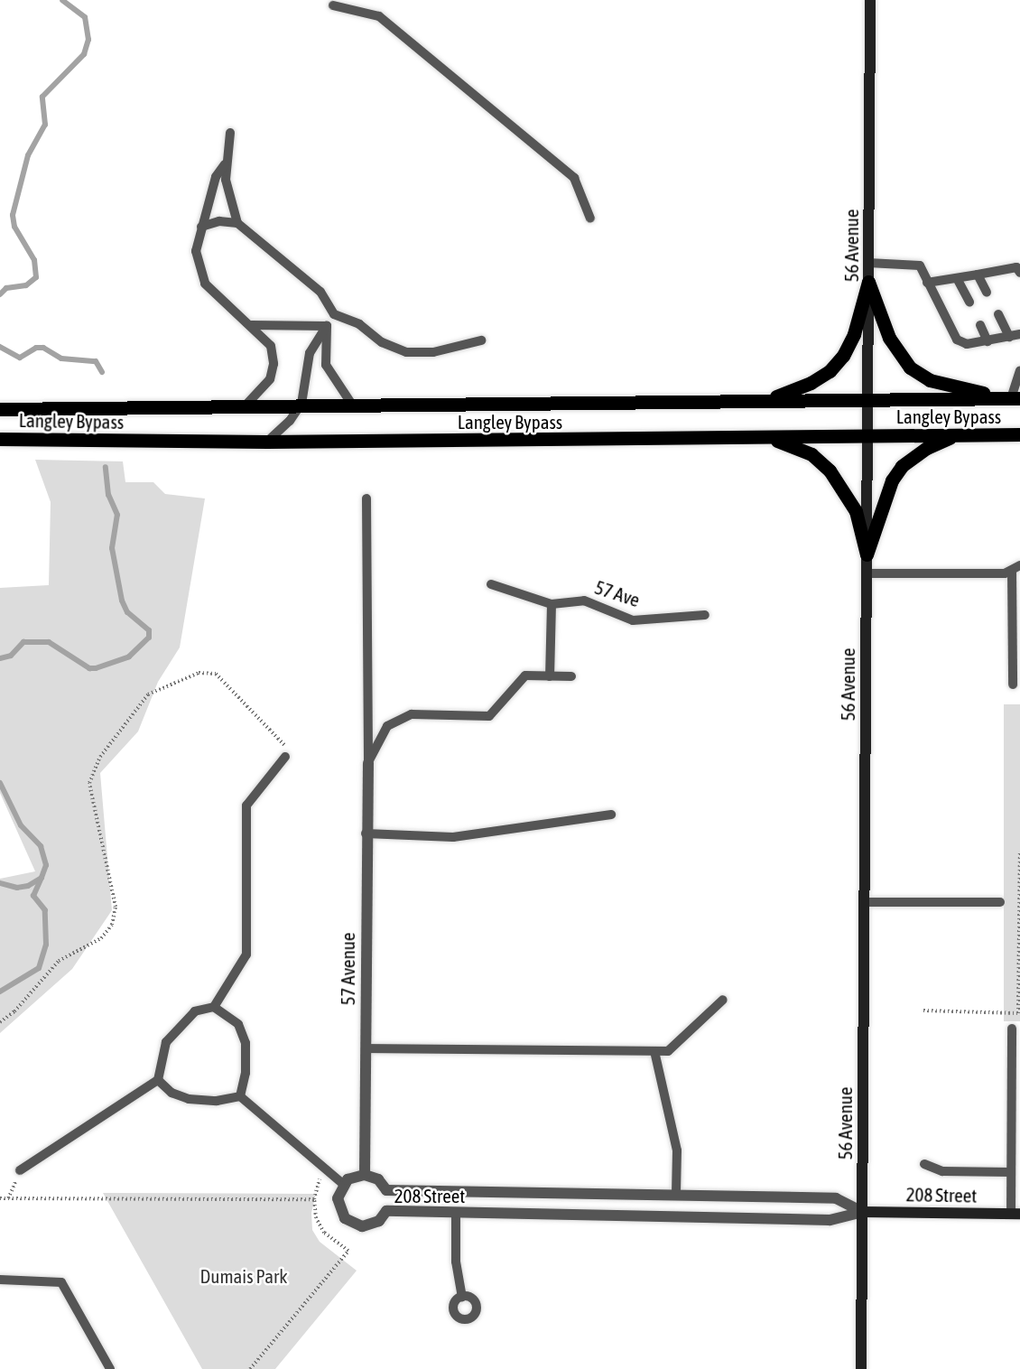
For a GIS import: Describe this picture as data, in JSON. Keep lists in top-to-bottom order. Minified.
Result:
{"streets":{"main road":["56 Avenue","Langley Bypass","208 Street"],"street":["57 Avenue"],"lane":["57 Ave"]},"crossings":[["56 Avenue","Langley Bypass"],["56 Avenue","208 Street"],["57 Avenue","208 Street"]],"parks":["Dumais Park"]}
